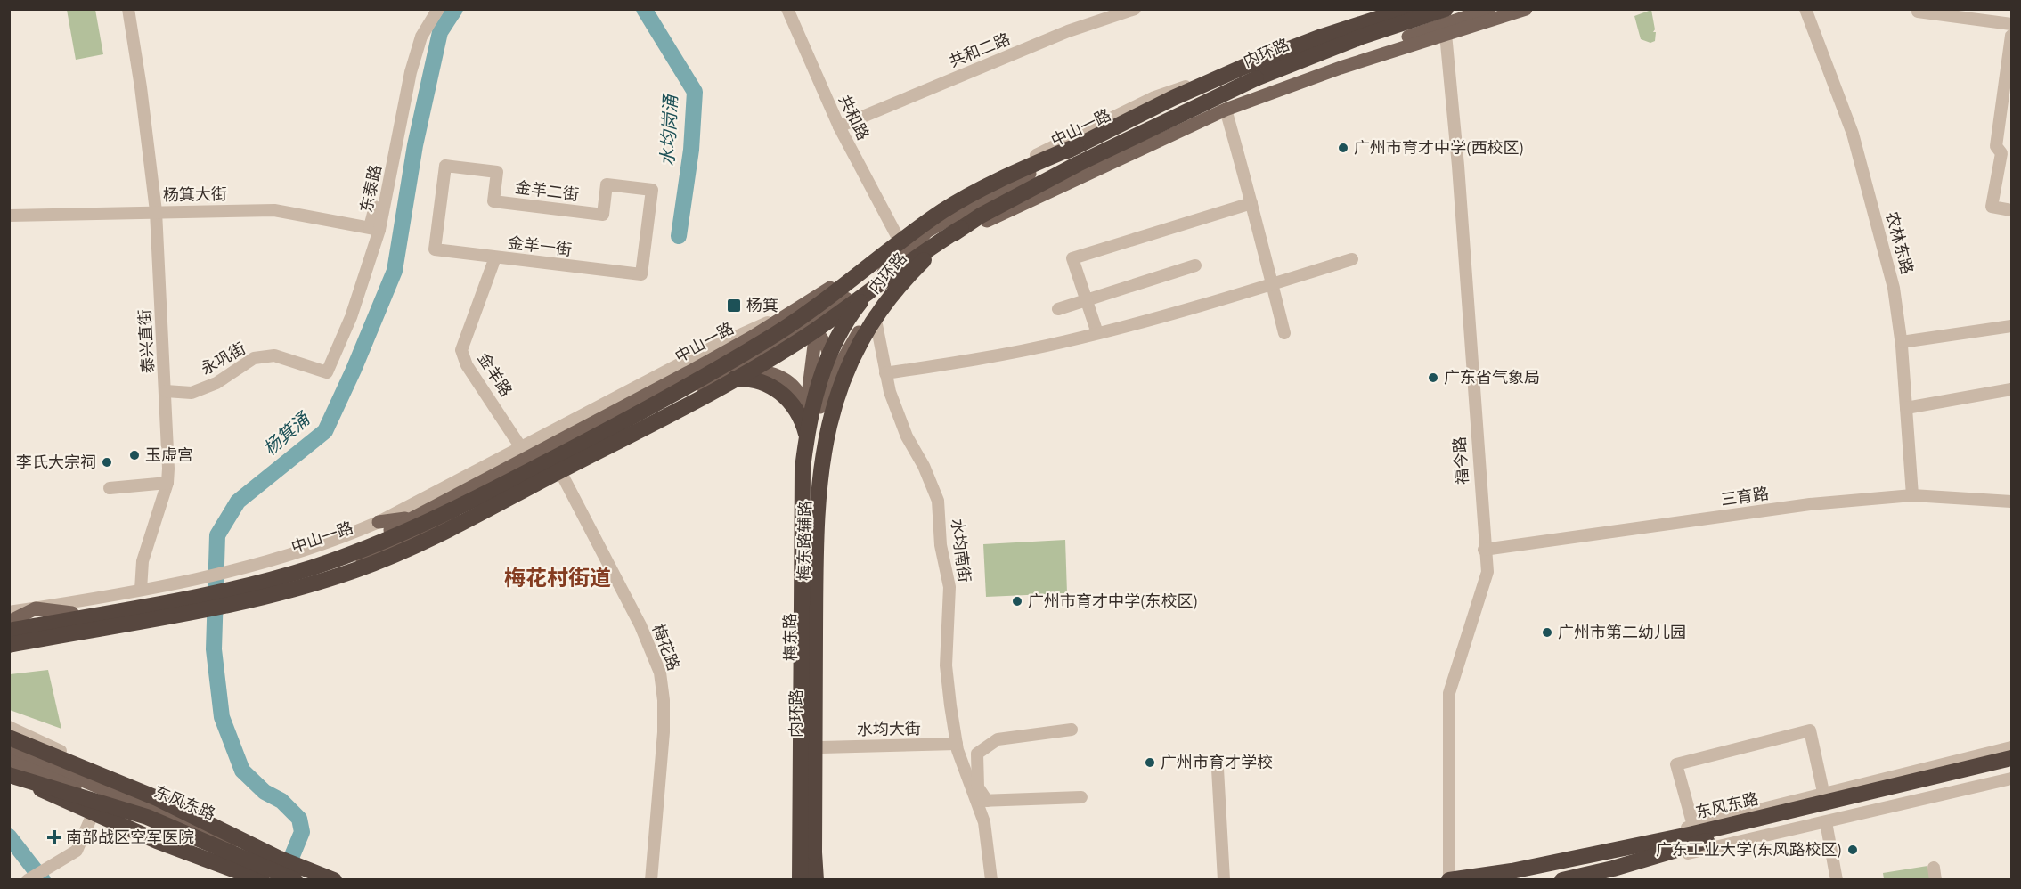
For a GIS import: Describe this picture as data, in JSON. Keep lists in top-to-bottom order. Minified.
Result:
{"streets":{"highway":["内环路","东风东路"],"main road":["中山一路","梅东路"],"street":["共和二路","共和路","东泰路","金羊二街","杨箕大街","农林东路","金羊一街","泰兴直街","永巩街","金羊路","福今路","三育路","梅东路辅路","水均南街","梅花路","水均大街"]},"crossings":[["共和二路","共和路"],["内环路","梅东路"],["中山一路","梅东路"],["东泰路","杨箕大街"],["东泰路","永巩街"],["金羊二街","金羊一街"],["杨箕大街","泰兴直街"],["农林东路","三育路"],["金羊一街","金羊路"],["泰兴直街","永巩街"],["福今路","三育路"],["福今路","东风东路"],["梅东路辅路","梅东路"],["水均南街","水均大街"]],"districts":["梅花村街道"],"water":["水均岗涌","杨箕涌"],"places":{"other":["广州市育才中学(西校区)","广东省气象局","玉虛宫","李氏大宗祠","广州市育才中学(东校区)","广州市第二幼儿园","广州市育才学校","广东工业大学(东风路校区)"],"transit":["杨箕"],"health":["南部战区空军医院"]}}
